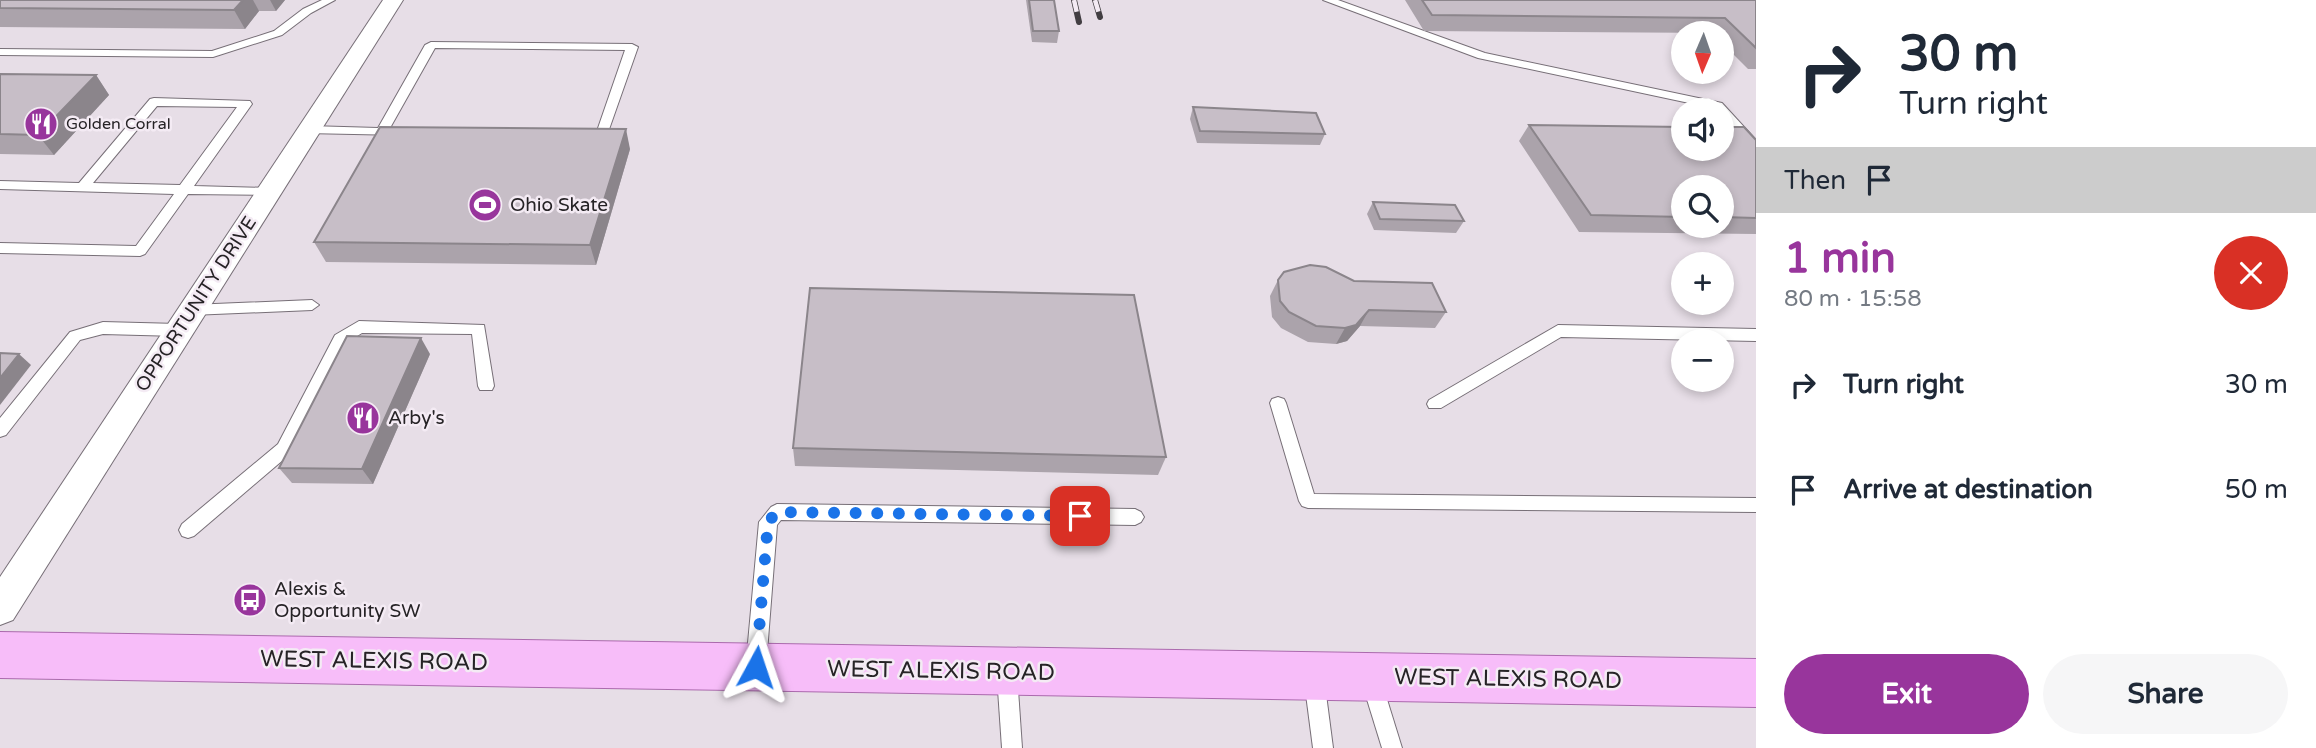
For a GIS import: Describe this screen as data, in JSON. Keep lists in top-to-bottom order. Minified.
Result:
{"streets":{"main road":["WEST ALEXIS ROAD"],"street":["OPPORTUNITY DRIVE"]},"places":{"restaurant":["Golden Corral","Arby's"],"sports":["Ohio Skate"],"bus stop":["Alexis & Opportunity SW"]},"north":"bottom","page":{"turn":["30 m","Turn right"],"map_buttons":["+","−"],"then":"Then","heading":["1 min","80 m · 15:58"],"list":[{"name":"Turn right","value":"30 m"},{"name":"Arrive at destination","value":"50 m"}],"buttons":["Exit","Share"]}}
